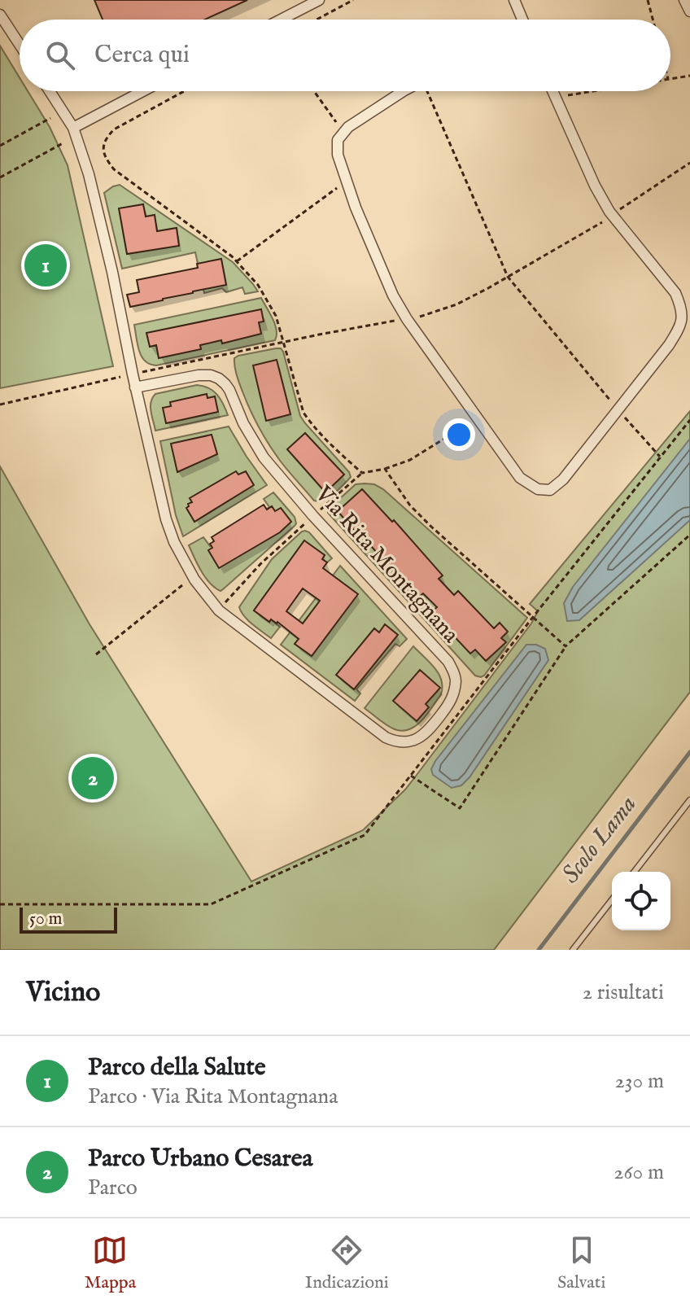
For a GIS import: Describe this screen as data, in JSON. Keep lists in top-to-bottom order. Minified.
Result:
{"streets":{"street":["Via Rita Montagnana"]},"water":["Scolo Lama"],"scale_bar":"50 m","page":{"search":"Cerca qui","pins":["1","2"],"scale":"50 m","heading":["Vicino","2 risultati"],"list":[{"mark":"1","name":"Parco della Salute","note":"Parco · Via Rita Montagnana","value":"230 m"},{"mark":"2","name":"Parco Urbano Cesarea","note":"Parco","value":"260 m"}],"nav":["Mappa","Indicazioni","Salvati"]}}
